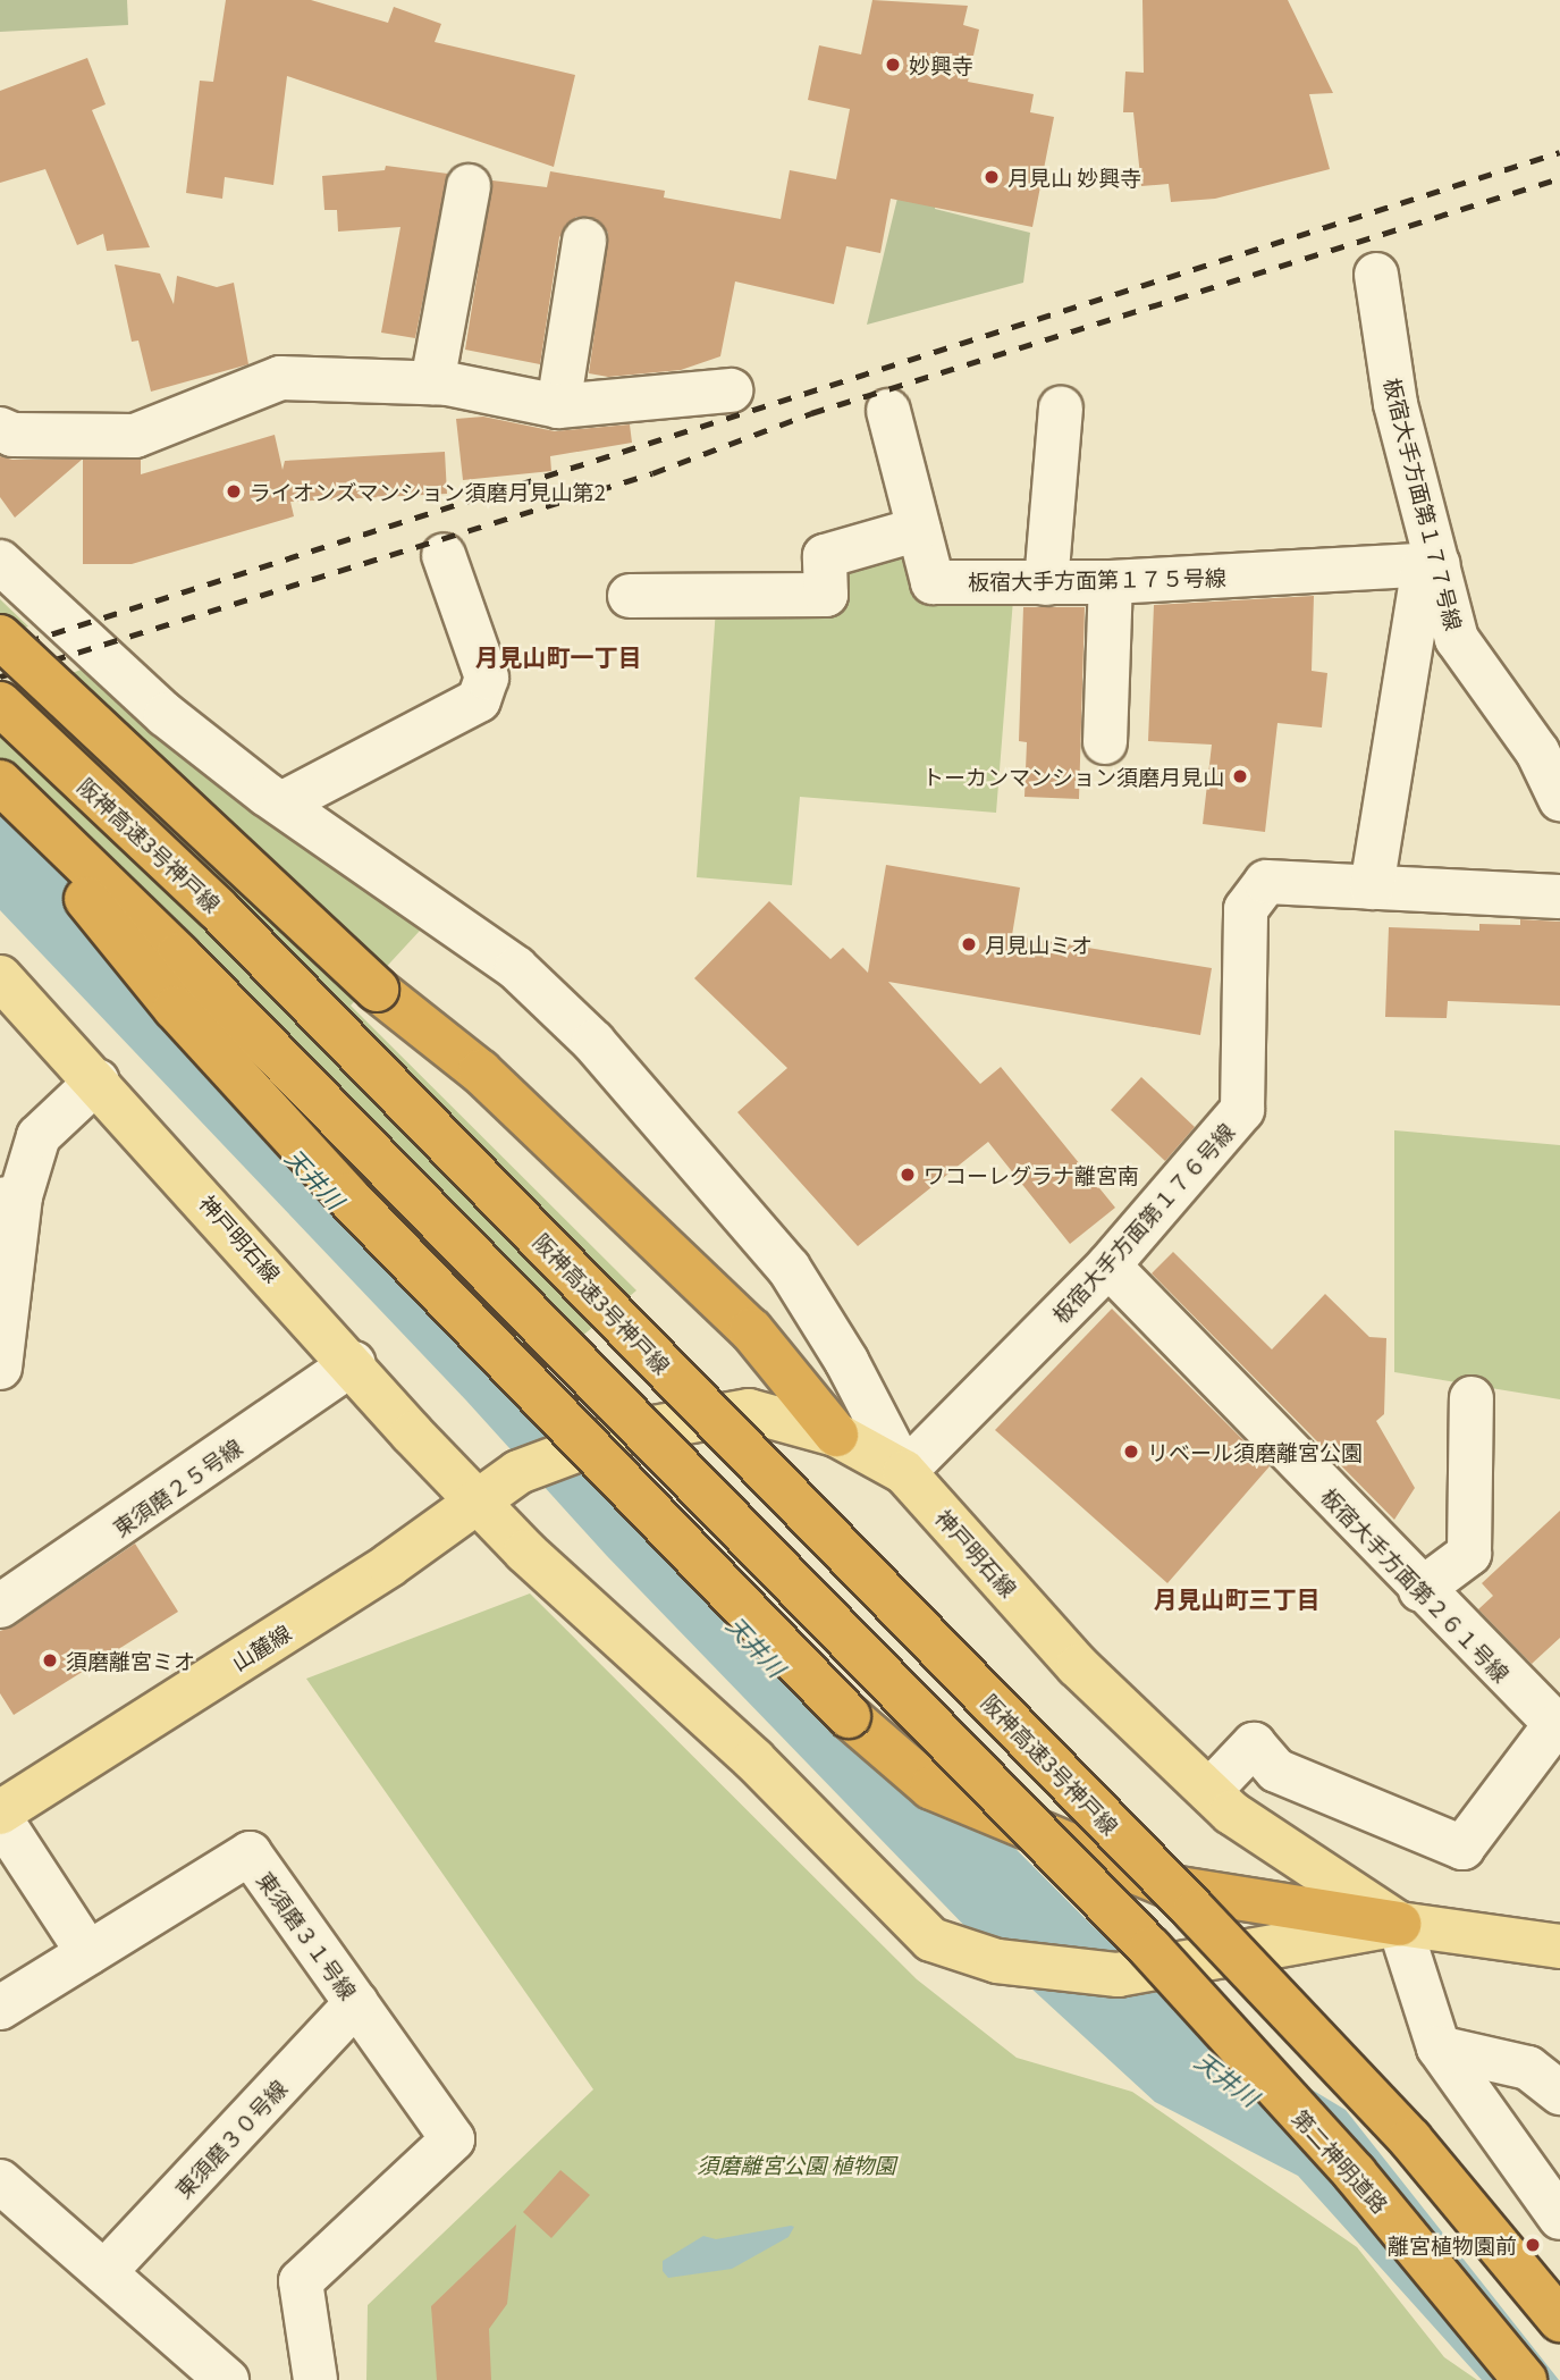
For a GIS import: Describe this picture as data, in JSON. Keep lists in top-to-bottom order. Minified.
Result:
{"streets":{"highway":["阪神高速3号神戸線","第二神明道路"],"main road":["神戸明石線","山麓線"],"street":["板宿大手方面第１７７号線","板宿大手方面第１７５号線","板宿大手方面第１７６号線","東須磨２５号線","板宿大手方面第２６１号線","東須磨３１号線","東須磨３０号線"]},"crossings":[["板宿大手方面第１７７号線","板宿大手方面第１７５号線"],["板宿大手方面第１７６号線","神戸明石線"],["板宿大手方面第１７６号線","板宿大手方面第２６１号線"],["神戸明石線","東須磨２５号線"],["神戸明石線","山麓線"],["東須磨３１号線","東須磨３０号線"]],"districts":["月見山町一丁目","月見山町三丁目"],"water":["天井川"],"parks":["須磨離宮公園 植物園"],"places":["妙興寺","月見山 妙興寺","ライオンズマンション須磨月見山第2","トーカンマンション須磨月見山","月見山ミオ","ワコーレグラナ離宮南","リベール須磨離宮公園","須磨離宮ミオ","離宮植物園前"]}
